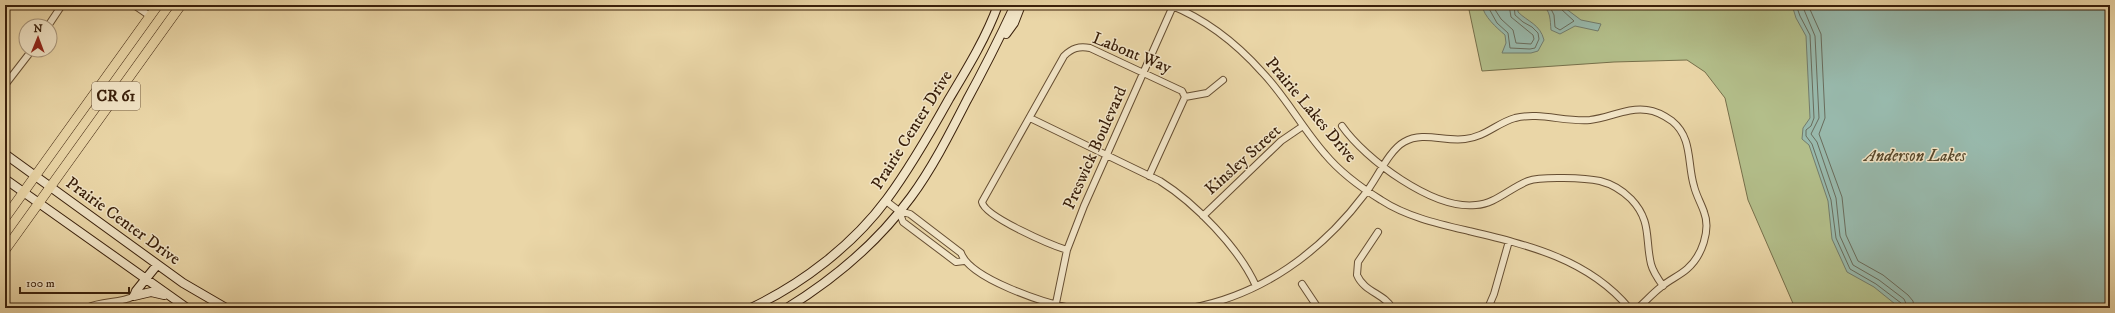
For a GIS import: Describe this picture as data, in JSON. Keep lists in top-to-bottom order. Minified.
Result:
{"streets":{"main road":["CR 61","Prairie Center Drive"],"street":["Labont Way","Prairie Lakes Drive","Preswick Boulevard","Kinsley Street"]},"crossings":[["Labont Way","Preswick Boulevard"],["CR 61","Prairie Center Drive"],["Prairie Lakes Drive","Preswick Boulevard"],["Prairie Lakes Drive","Kinsley Street"]],"parks":["Anderson Lakes"],"scale_bar":"100 m","north":"top"}
